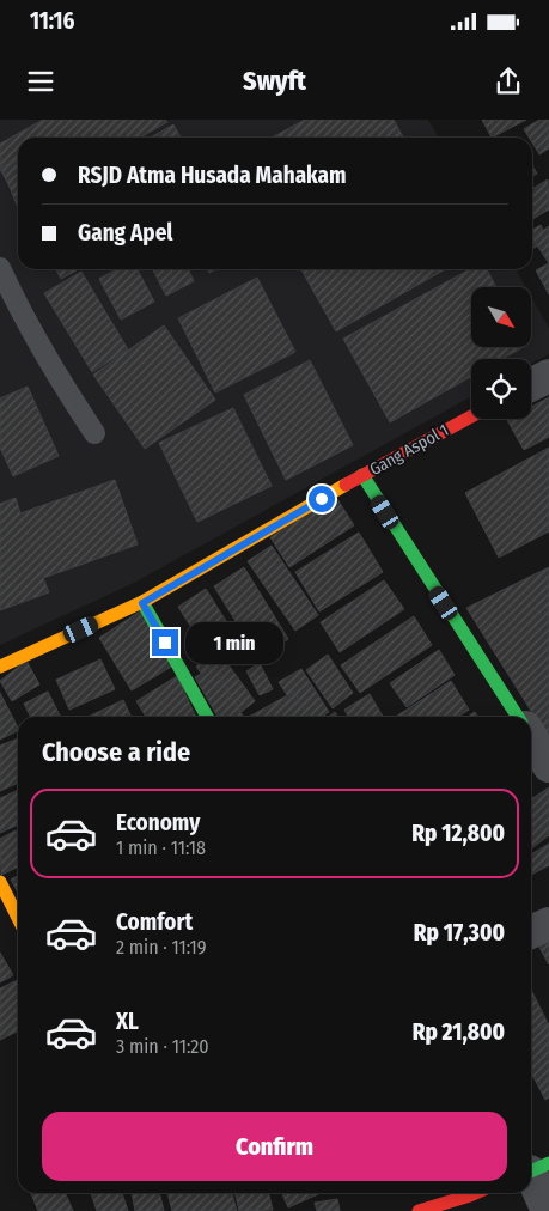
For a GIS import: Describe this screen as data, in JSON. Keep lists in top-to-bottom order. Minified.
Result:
{"streets":{"street":["Gang Aspol 1"]},"north":"bottom right","page":{"status":"11:16","header":"Swyft","banner":["RSJD Atma Husada Mahakam","Gang Apel"],"bubble":"1 min","heading":"Choose a ride","list":[{"name":"Economy","note":"1 min · 11:18","value":"Rp 12,800"},{"name":"Comfort","note":"2 min · 11:19","value":"Rp 17,300"},{"name":"XL","note":"3 min · 11:20","value":"Rp 21,800"}],"buttons":"Confirm"}}
